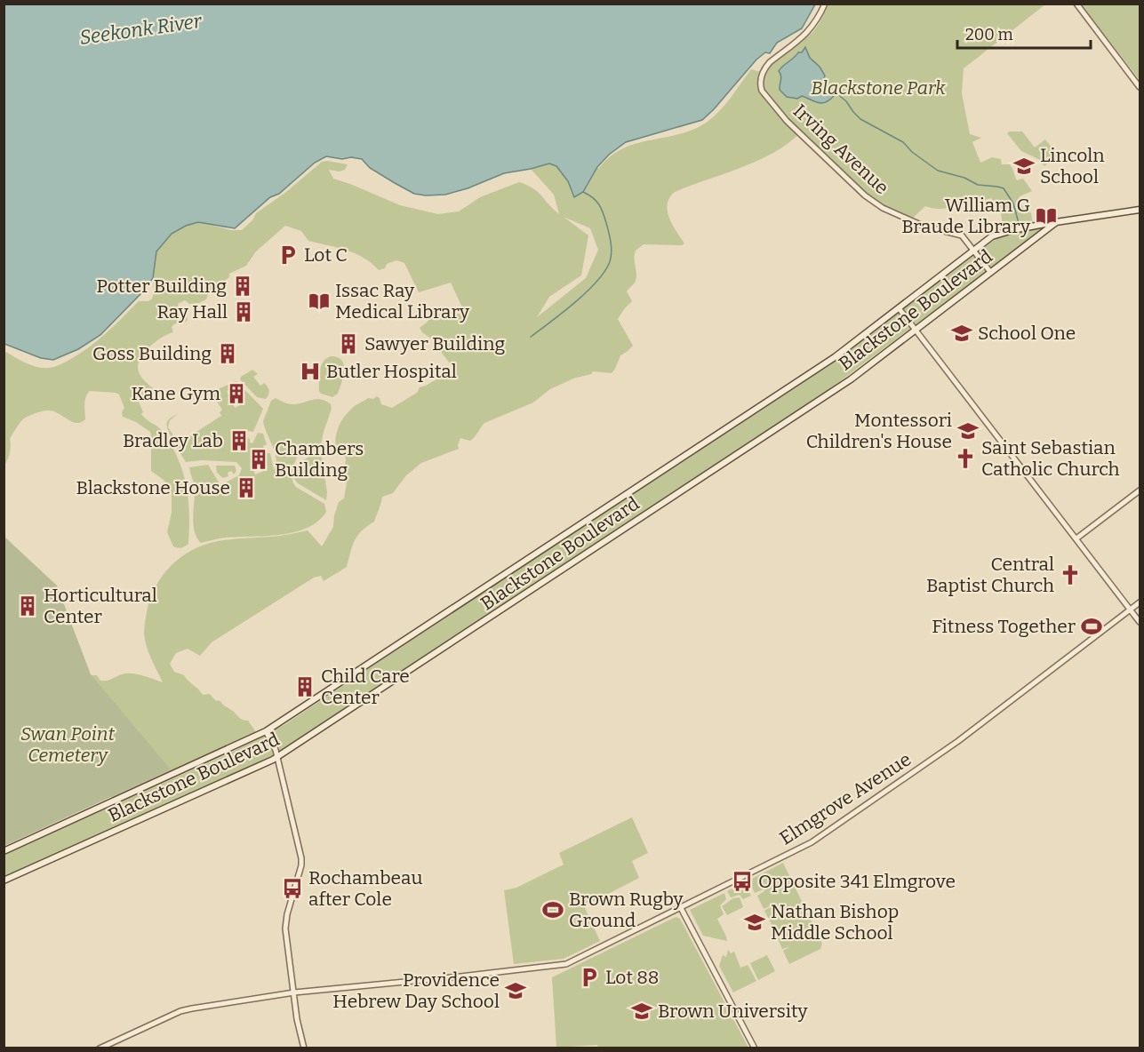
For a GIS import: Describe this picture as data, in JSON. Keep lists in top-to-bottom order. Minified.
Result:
{"streets":{"main road":["Blackstone Boulevard"],"street":["Irving Avenue","Elmgrove Avenue"]},"crossings":[["Irving Avenue","Blackstone Boulevard"]],"water":["Seekonk River"],"parks":["Blackstone Park","Swan Point Cemetery"],"places":{"school or university":["Lincoln School","School One","Montessori Children's House","Nathan Bishop Middle School","Providence Hebrew Day School","Brown University"],"library":["William G Braude Library","Issac Ray Medical Library"],"parking":["Lot C","Lot 88"],"building":["Potter Building","Ray Hall","Sawyer Building","Goss Building","Kane Gym","Bradley Lab","Chambers Building","Blackstone House","Horticultural Center","Child Care Center"],"hospital":["Butler Hospital"],"church":["Saint Sebastian Catholic Church","Central Baptist Church"],"sports":["Fitness Together","Brown Rugby Ground"],"bus stop":["Opposite 341 Elmgrove","Rochambeau after Cole"]},"scale_bar":"200 m"}
